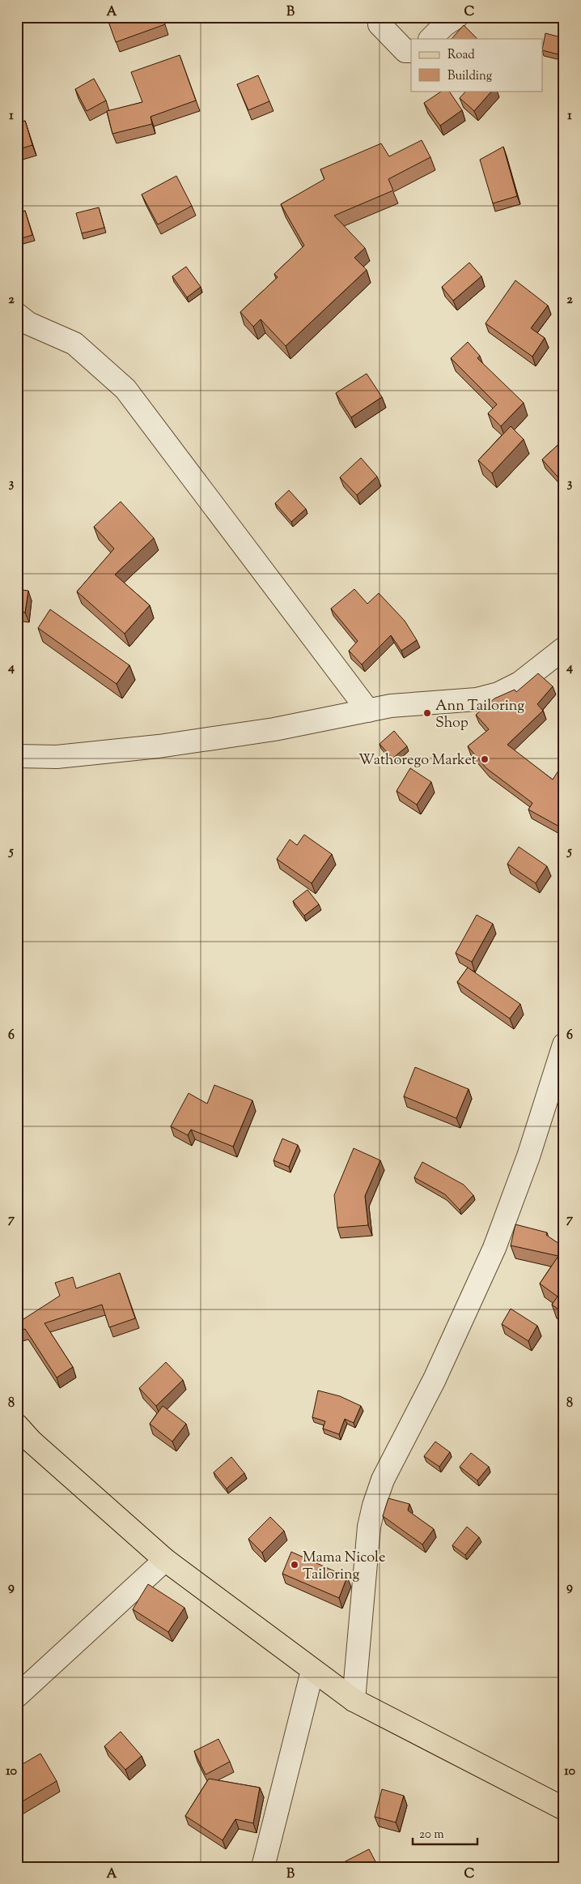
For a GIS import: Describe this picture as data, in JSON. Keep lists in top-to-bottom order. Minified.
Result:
{"places":["Ann Tailoring Shop","Wathorego Market","Mama Nicole Tailoring"],"legend":["Road","Building"],"scale_bar":"20 m","grid":{"columns":["A","B","C"],"rows":["1","2","3","4","5","6","7","8","9","10"]}}
